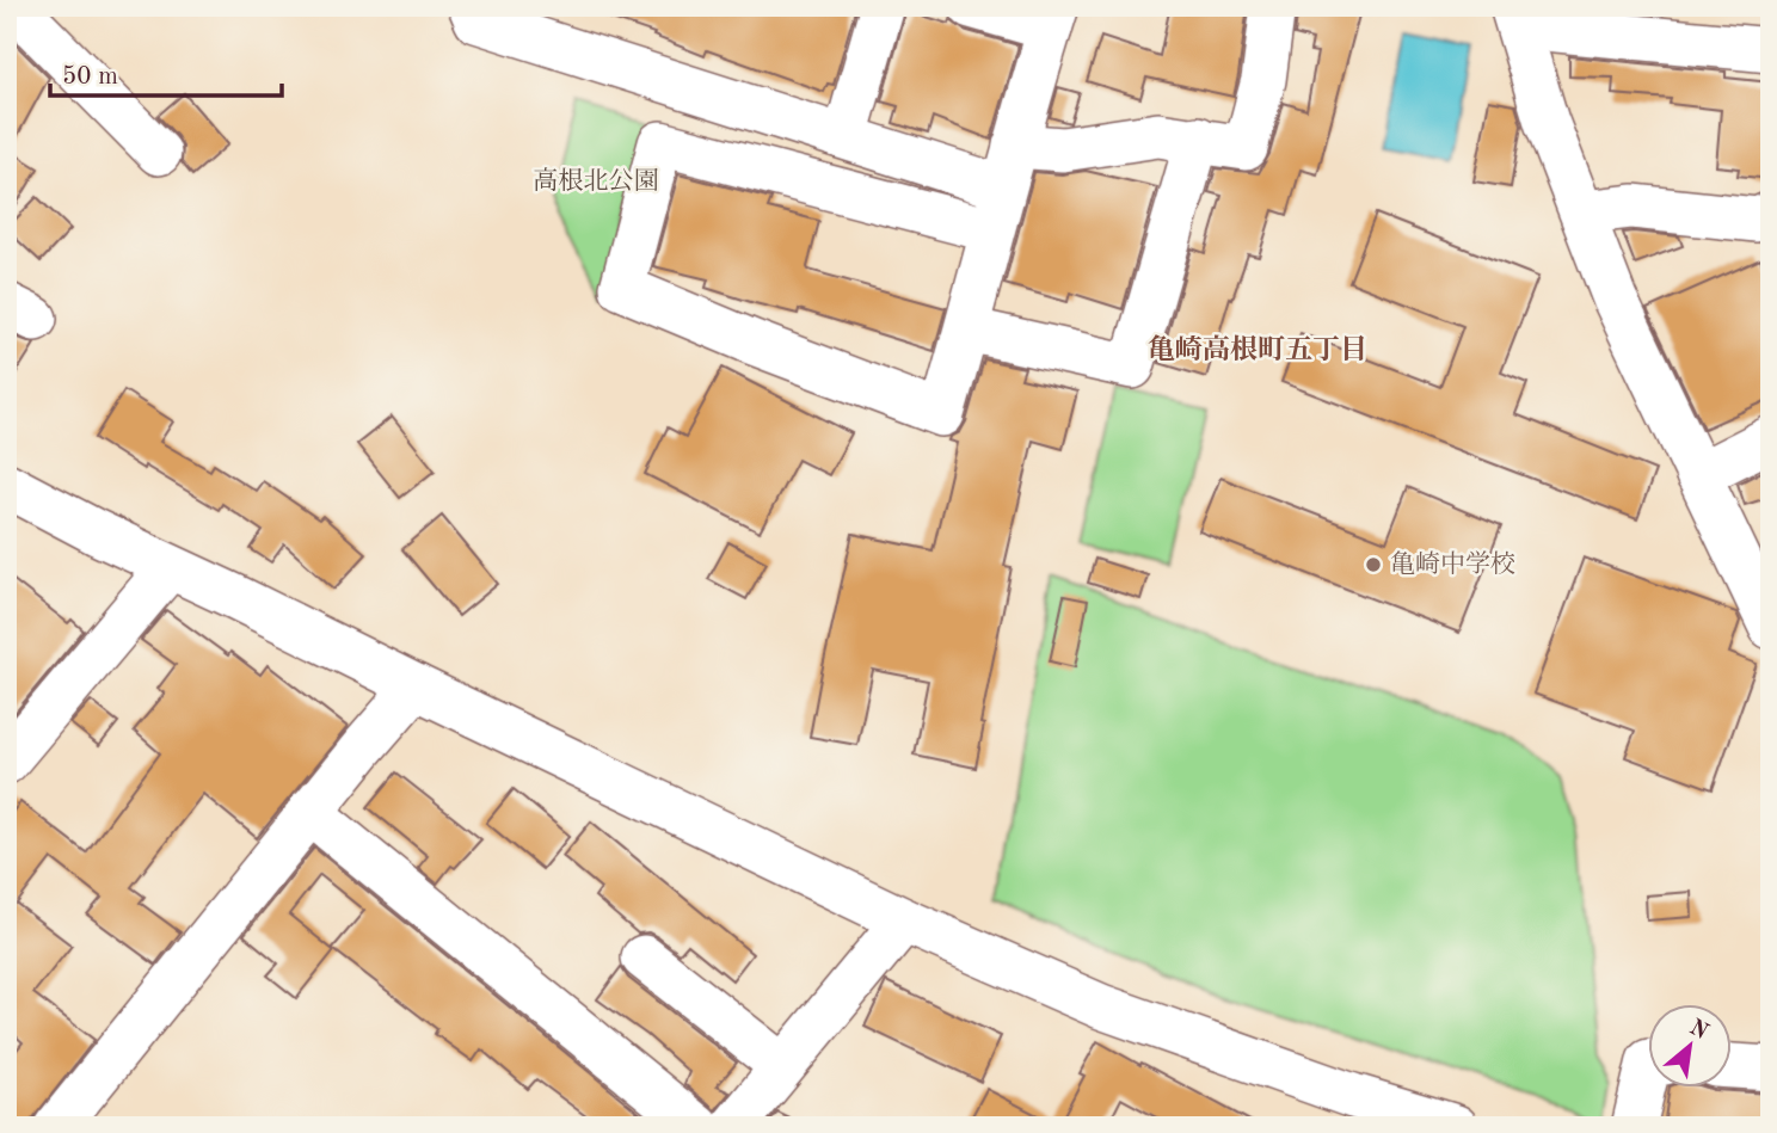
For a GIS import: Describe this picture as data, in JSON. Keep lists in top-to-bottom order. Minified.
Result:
{"districts":["亀崎高根町五丁目"],"parks":["高根北公園"],"places":["亀崎中学校"],"scale_bar":"50 m","north":"top right"}
